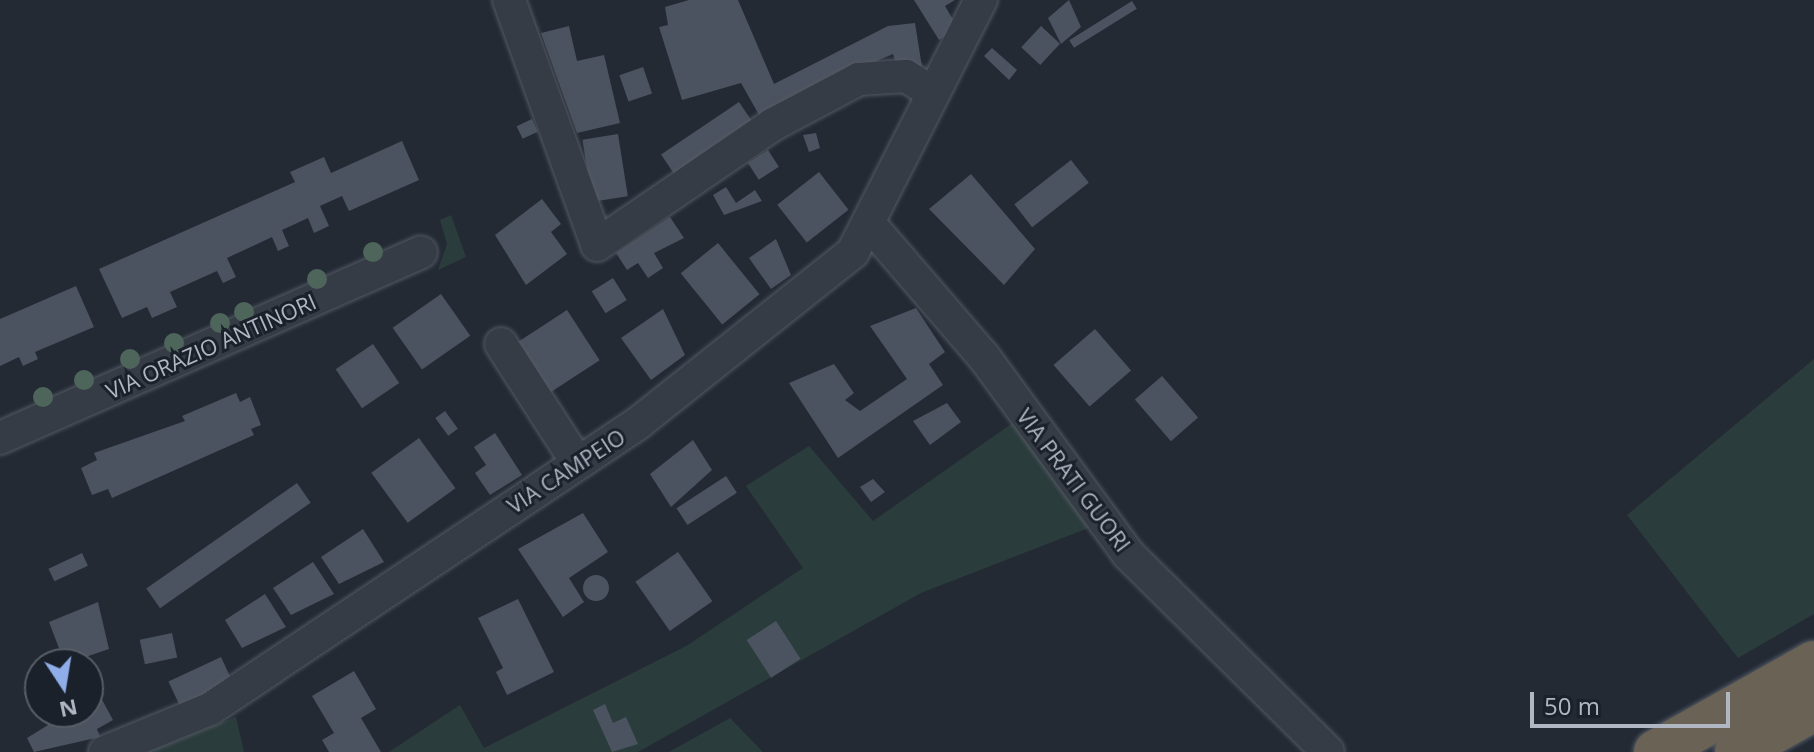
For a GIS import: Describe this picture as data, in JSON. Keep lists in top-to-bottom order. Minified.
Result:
{"streets":{"street":["VIA ORAZIO ANTINORI","VIA CAMPEIO","VIA PRATI GUORI"]},"crossings":[["VIA CAMPEIO","VIA PRATI GUORI"]],"scale_bar":"50 m","north":"bottom"}
